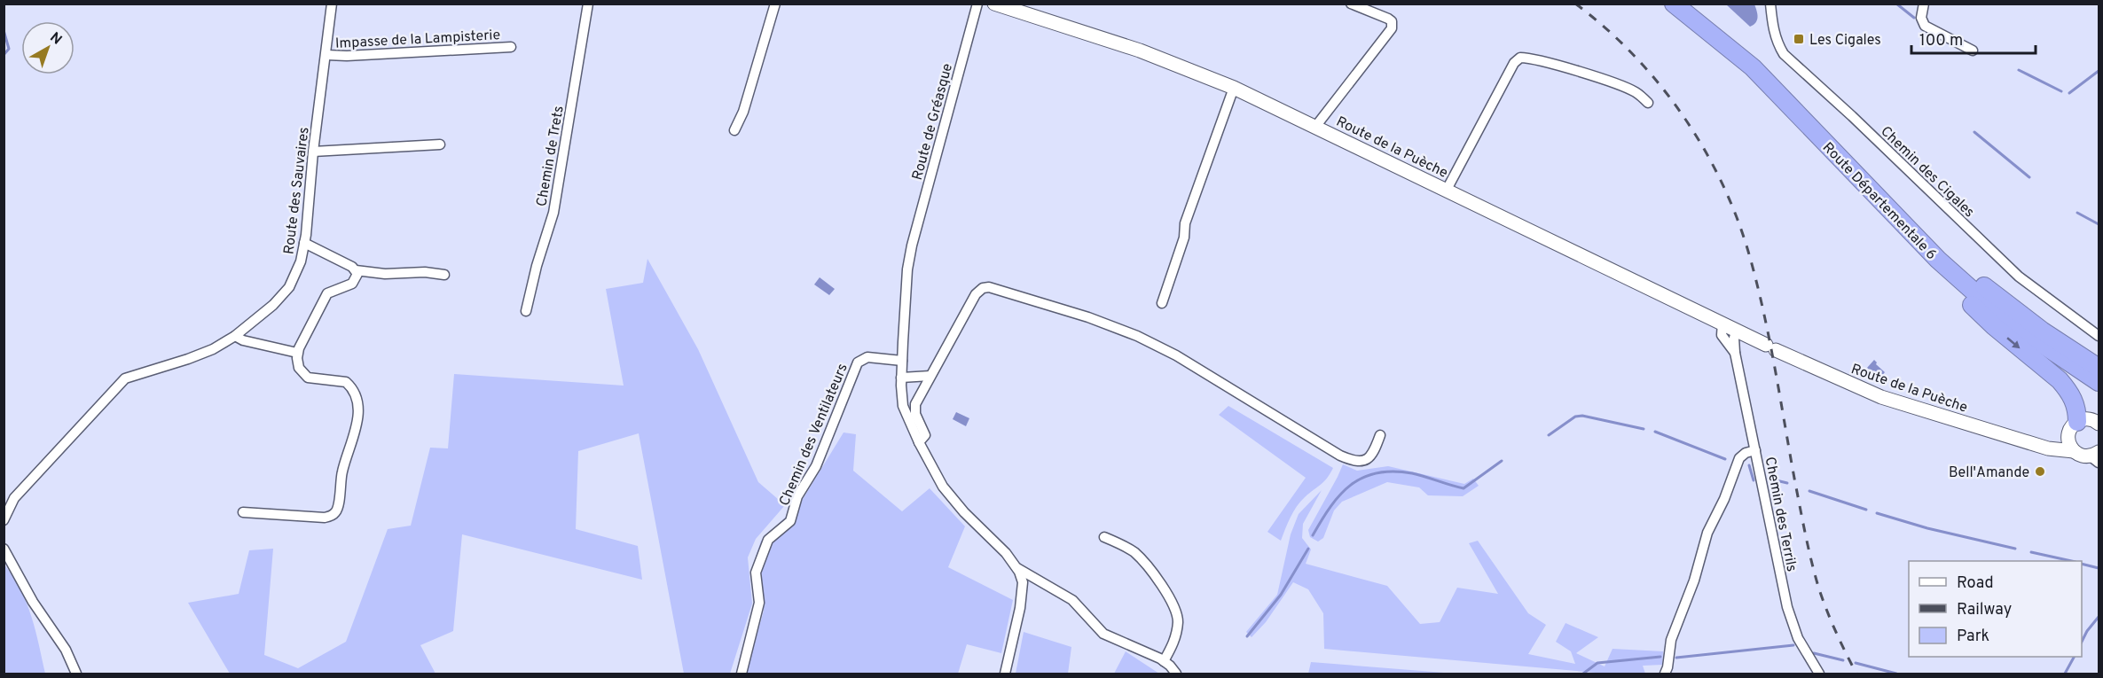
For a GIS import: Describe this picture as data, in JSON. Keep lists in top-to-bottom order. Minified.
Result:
{"streets":{"highway":["Route Départementale 6"],"main road":["Route de la Puèche"],"street":["Impasse de la Lampisterie","Route de Gréasque","Chemin de Trets","Chemin des Cigales","Route des Sauvaires","Chemin des Ventilateurs","Chemin des Terrils"]},"crossings":[["Impasse de la Lampisterie","Route des Sauvaires"],["Route de Gréasque","Chemin des Ventilateurs"],["Route de la Puèche","Chemin des Terrils"]],"places":{"transit":["Les Cigales"],"other":["Bell'Amande"]},"legend":["Road","Railway","Park"],"scale_bar":"100 m","north":"top right"}
